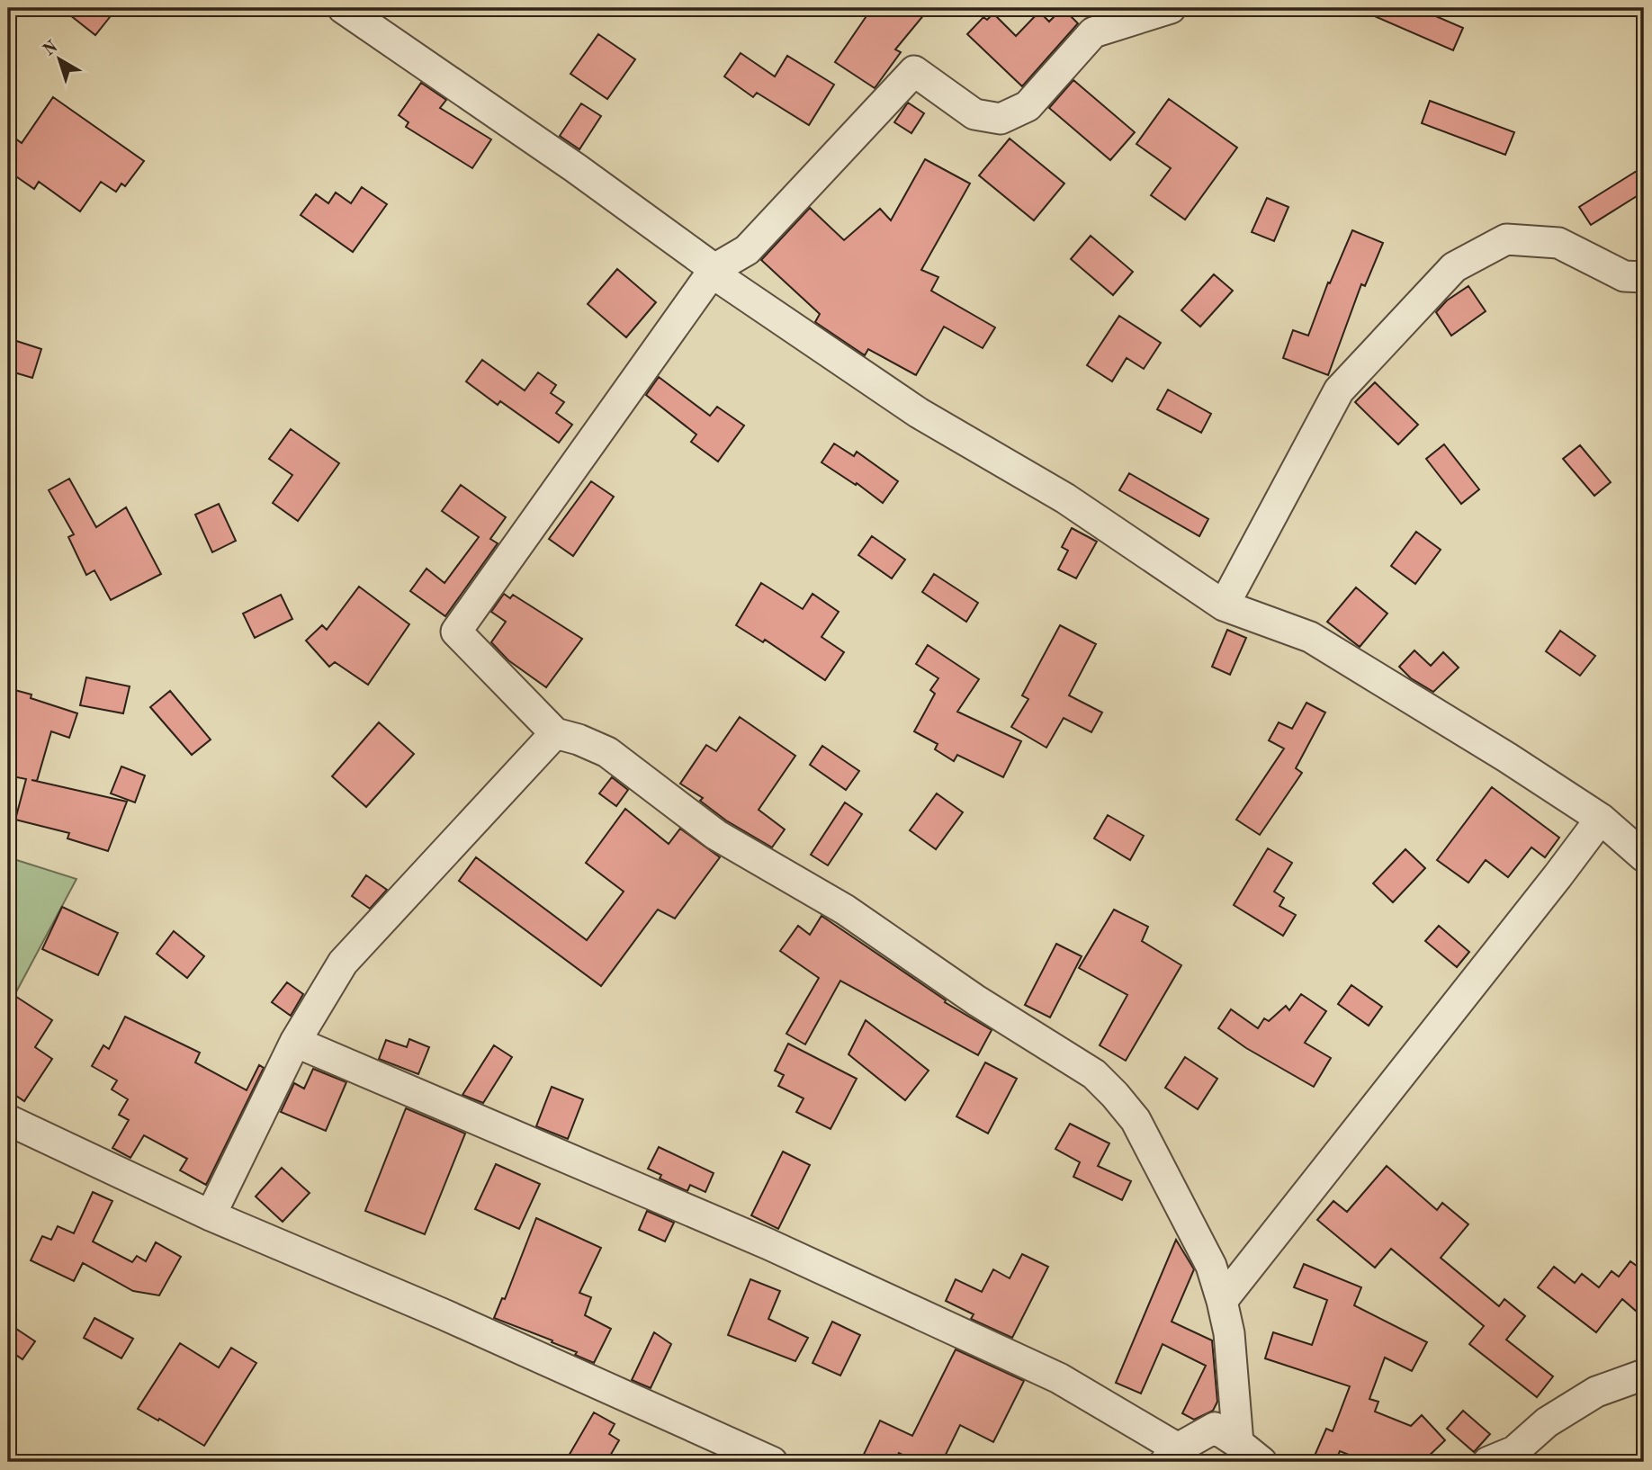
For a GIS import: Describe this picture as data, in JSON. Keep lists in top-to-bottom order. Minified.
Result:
{"north":"top left"}
